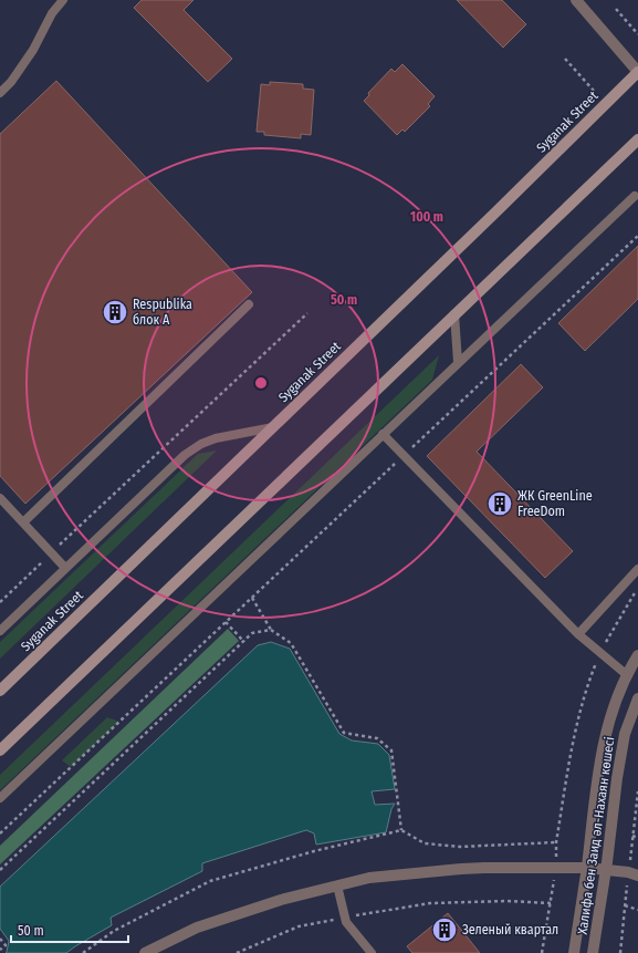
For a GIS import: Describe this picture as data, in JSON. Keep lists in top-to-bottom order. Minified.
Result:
{"streets":{"main road":["Syganak Street"],"street":["Халифа бен Заид әл-Нахаян көшесі"]},"places":{"building":["Respublika блок А","ЖК GreenLine FreeDom","Зеленый квартал"]},"scale_bar":"50 m","rings":["100 m","50 m"]}
